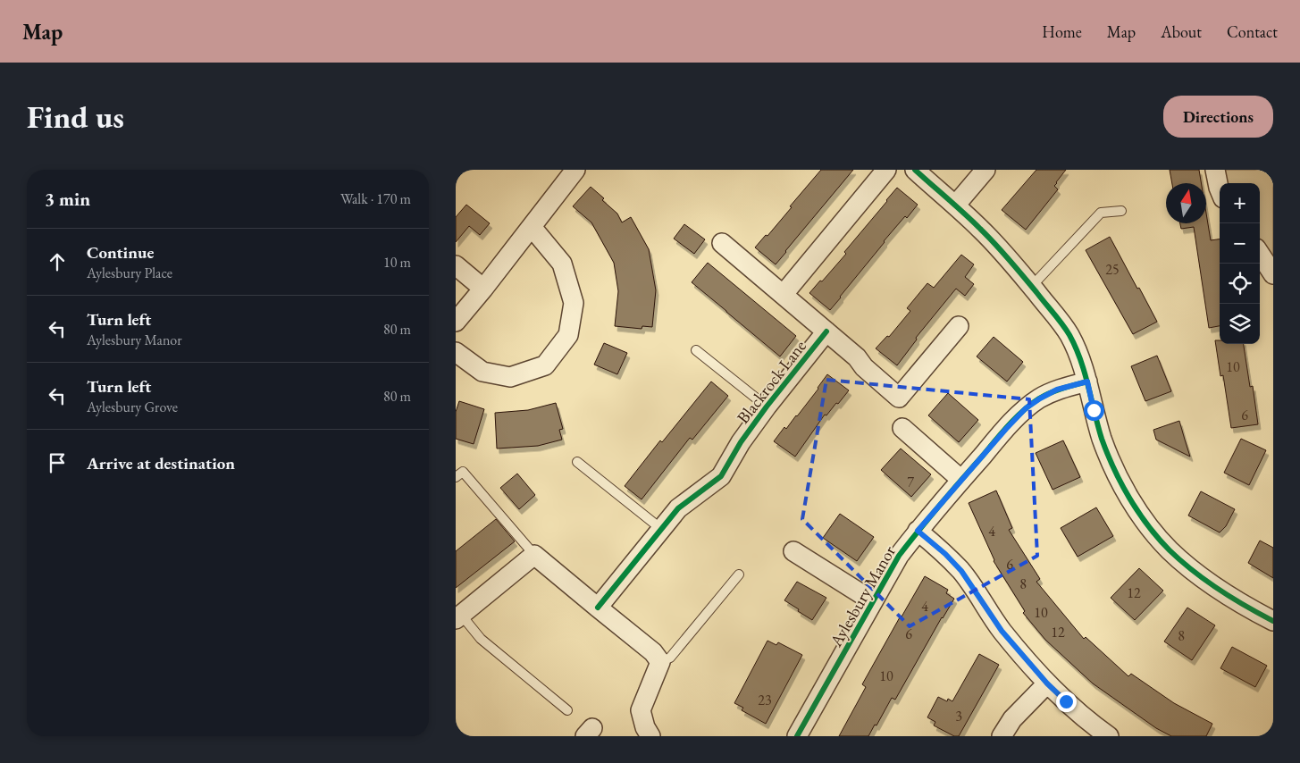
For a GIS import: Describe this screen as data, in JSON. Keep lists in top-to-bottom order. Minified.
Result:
{"streets":{"street":["Blackrock Lane","Aylesbury Manor"]},"house_numbers":["25","10","6","7","4","6","8","12","4","10","12","6","8","10","23","3"],"north":"top","page":{"header":"Map","nav":["Home","Map","About","Contact"],"buttons":"Directions","title":"Find us","heading":["3 min","Walk · 170 m"],"map_buttons":["+","−"],"list":[["Continue","Aylesbury Place","10 m"],["Turn left","Aylesbury Manor","80 m"],["Turn left","Aylesbury Grove","80 m"],"Arrive at destination"]}}
